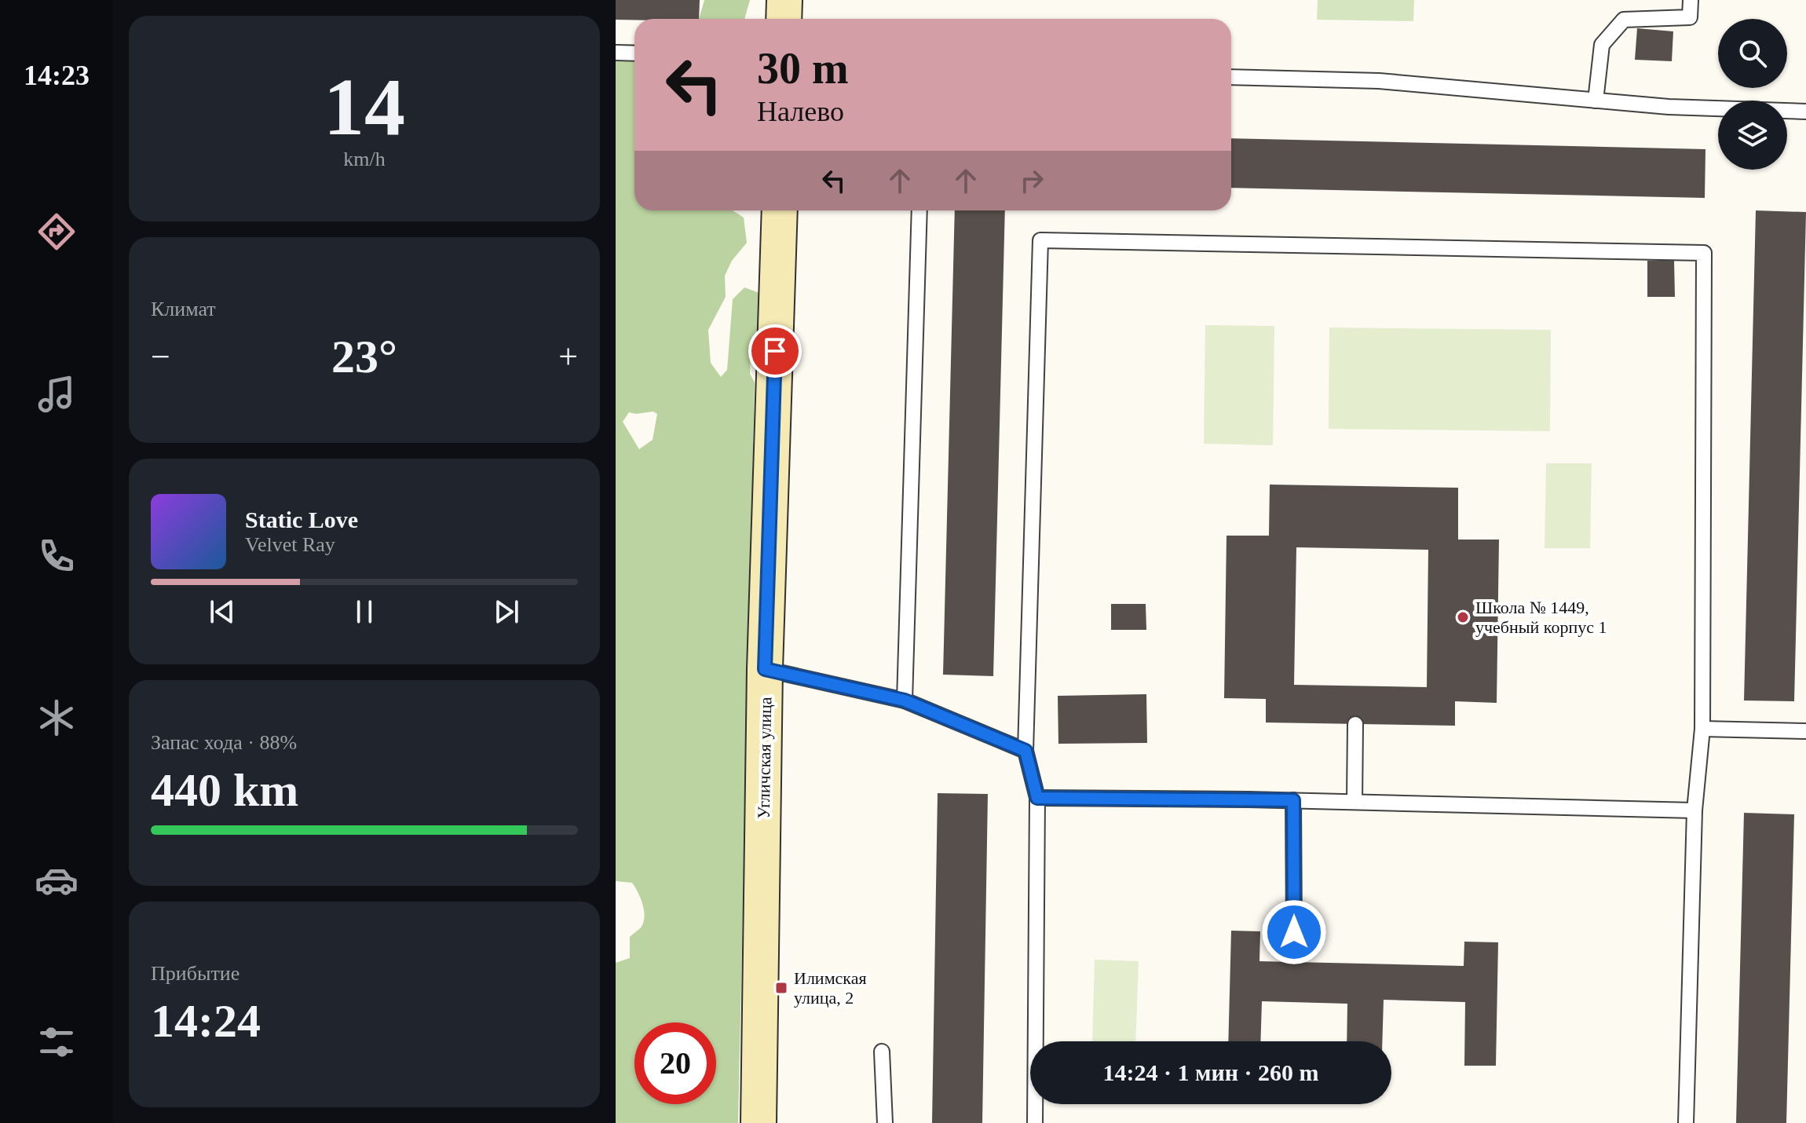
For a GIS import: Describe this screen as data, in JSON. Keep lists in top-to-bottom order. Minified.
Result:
{"streets":{"street":["Угличская улица"]},"places":{"other":["Школа № 1449, учебный корпус 1"],"transit":["Илимская улица, 2"]},"page":{"tabs":"14:23","tile":[["14","km/h"],"Климат",["Запас хода · 88%","440 km"],["Прибытие","14:24"]],"turn":["30 m","Налево"],"heat":["−","23°","+"],"song":["Static Love","Velvet Ray"],"limit":"20","trip":"14:24 · 1 мин · 260 m"}}
